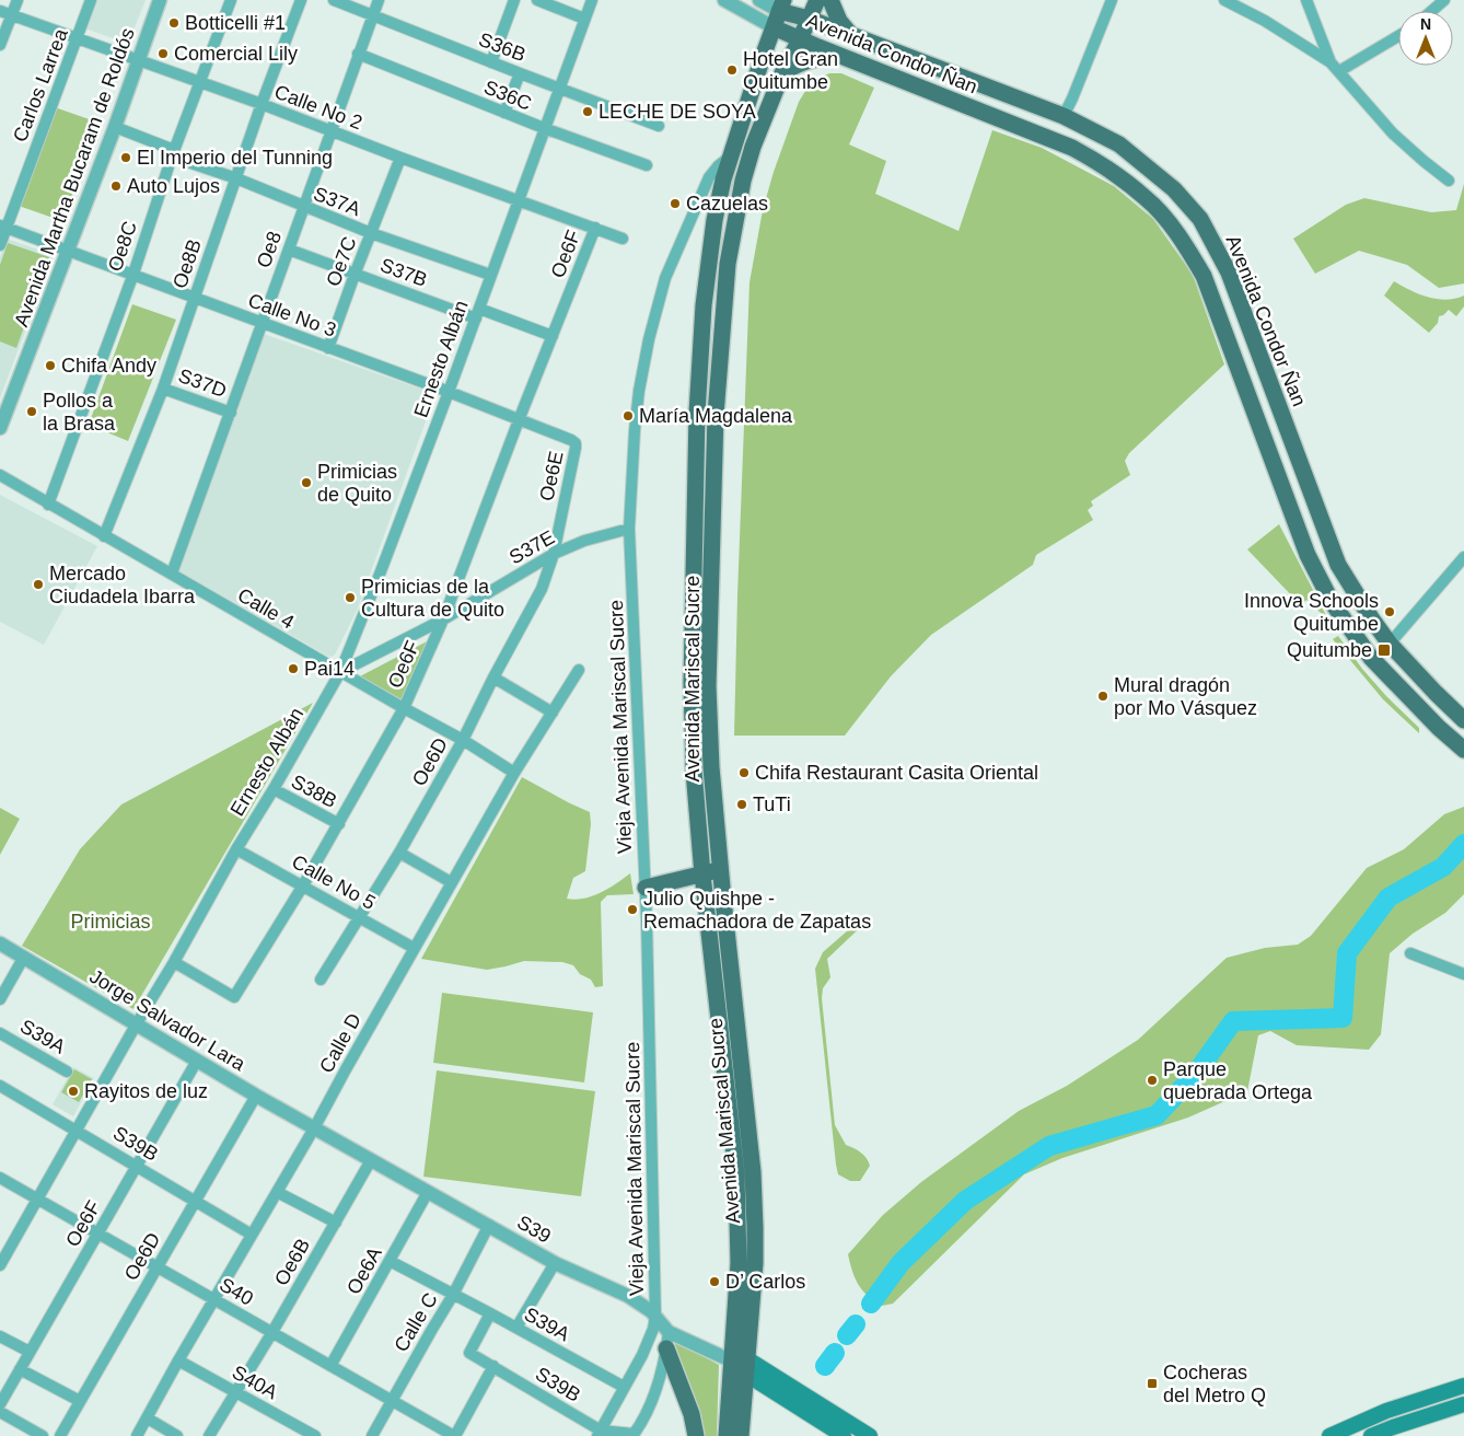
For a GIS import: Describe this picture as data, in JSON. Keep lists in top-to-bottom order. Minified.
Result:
{"streets":{"main road":["Avenida Condor Ñan","Avenida Mariscal Sucre"],"street":["S36B","Carlos Larrea","S36C","Calle No 2","Avenida Martha Bucaram de Roldós","S37A","Oe8C","Oe8","Oe6F","Oe7C","Oe8B","S37B","Calle No 3","Ernesto Albán","S37D","Oe6E","S37E","Calle 4","Vieja Avenida Mariscal Sucre","Oe6D","S38B","Calle No 5","Jorge Salvador Lara","S39A","Calle D","S39B","S39","Oe6B","Oe6A","S40","Calle C","S40A"]},"crossings":[["S36B","Oe8"],["S36B","Ernesto Albán"],["Avenida Condor Ñan","Avenida Mariscal Sucre"],["Carlos Larrea","Calle No 2"],["Carlos Larrea","Calle No 3"],["S36C","Oe8"],["S36C","Ernesto Albán"],["Calle No 2","Avenida Martha Bucaram de Roldós"],["Calle No 2","Oe8C"],["Calle No 2","Oe8"],["Calle No 2","Oe6F"],["Calle No 2","Oe7C"],["Calle No 2","Oe8B"],["Calle No 2","Ernesto Albán"],["Avenida Martha Bucaram de Roldós","S37A"],["Avenida Martha Bucaram de Roldós","Calle No 3"],["S37A","Oe8C"],["S37A","Oe8"],["S37A","Oe7C"],["S37A","Oe8B"],["S37A","Ernesto Albán"],["Oe8C","Calle No 3"],["Oe8C","Calle 4"],["Oe8","S37B"],["Oe8","Calle No 3"],["Oe8","S37D"],["Oe8","Calle 4"],["Oe6F","S37B"],["Oe6F","Calle No 3"],["Oe6F","Ernesto Albán"],["Oe6F","S37E"],["Oe6F","Calle 4"],["Oe6F","S38B"],["Oe6F","Calle No 5"],["Oe6F","Jorge Salvador Lara"],["Oe6F","S39B"],["Oe6F","S40"],["Oe7C","S37B"],["Oe7C","Calle No 3"],["Oe8B","Calle No 3"],["Oe8B","S37D"],["Oe8B","Calle 4"],["S37B","Ernesto Albán"],["Calle No 3","Ernesto Albán"],["Calle No 3","Oe6E"],["Ernesto Albán","S37E"],["Ernesto Albán","Calle 4"],["Ernesto Albán","S38B"],["Ernesto Albán","Calle No 5"],["Ernesto Albán","Jorge Salvador Lara"],["Ernesto Albán","S39B"],["Ernesto Albán","S40"],["Oe6E","S37E"],["Oe6E","Oe6D"],["S37E","Calle 4"],["S37E","Vieja Avenida Mariscal Sucre"],["S37E","Oe6D"],["Calle 4","Oe6D"],["Calle 4","Calle D"],["Avenida Mariscal Sucre","Vieja Avenida Mariscal Sucre"],["Avenida Mariscal Sucre","S39"],["Vieja Avenida Mariscal Sucre","S39A"],["Vieja Avenida Mariscal Sucre","S39B"],["Vieja Avenida Mariscal Sucre","S39"],["Oe6D","Calle No 5"],["Oe6D","Jorge Salvador Lara"],["Oe6D","S39B"],["Oe6D","S40"],["Calle No 5","Calle D"],["Jorge Salvador Lara","Calle D"],["Jorge Salvador Lara","S39"],["S39A","S39B"],["S39A","Oe6A"],["S39A","Calle C"],["Calle D","S39B"],["Calle D","S39"],["Calle D","S40"],["Calle D","S40A"],["S39","Oe6B"],["S39","Oe6A"],["S39","Calle C"],["Oe6B","S40"],["Oe6B","S40A"],["Oe6A","S40"],["S40","Calle C"]],"parks":["Primicias"],"places":{"other":["Botticelli #1","Comercial Lily","Hotel Gran Quitumbe","LECHE DE SOYA","El Imperio del Tunning","Auto Lujos","Cazuelas","Chifa Andy","Pollos a la Brasa","María Magdalena","Primicias de Quito","Mercado Ciudadela Ibarra","Primicias de la Cultura de Quito","Innova Schools Quitumbe","Pai14","Mural dragón por Mo Vásquez","Chifa Restaurant Casita Oriental","TuTi","Julio Quishpe - Remachadora de Zapatas","Parque quebrada Ortega","Rayitos de luz","D’ Carlos"],"transit":["Quitumbe","Cocheras del Metro Q"]},"north":"top"}
